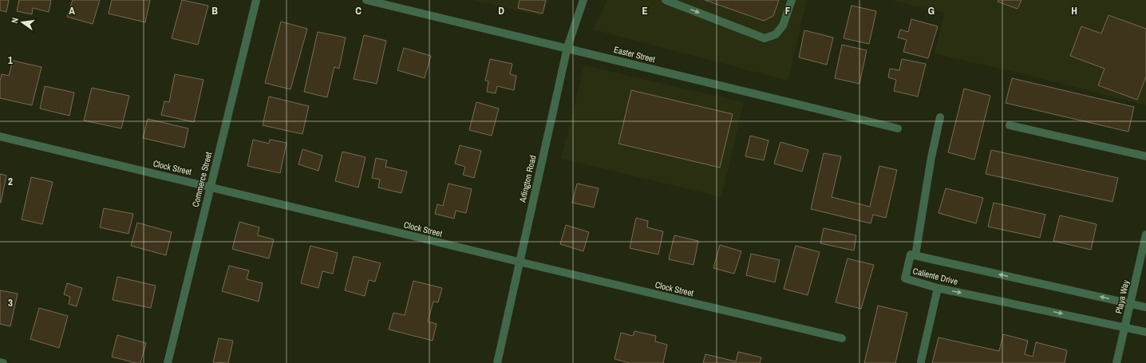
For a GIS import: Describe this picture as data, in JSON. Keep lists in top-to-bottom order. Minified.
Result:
{"streets":{"street":["Easter Street","Clock Street","Arlington Road","Commerce Street","Caliente Drive","Playa Way"]},"crossings":[["Easter Street","Arlington Road"],["Clock Street","Arlington Road"],["Clock Street","Commerce Street"],["Caliente Drive","Playa Way"]],"north":"left","grid":{"columns":["A","B","C","D","E","F","G","H"],"rows":["1","2","3"]}}
